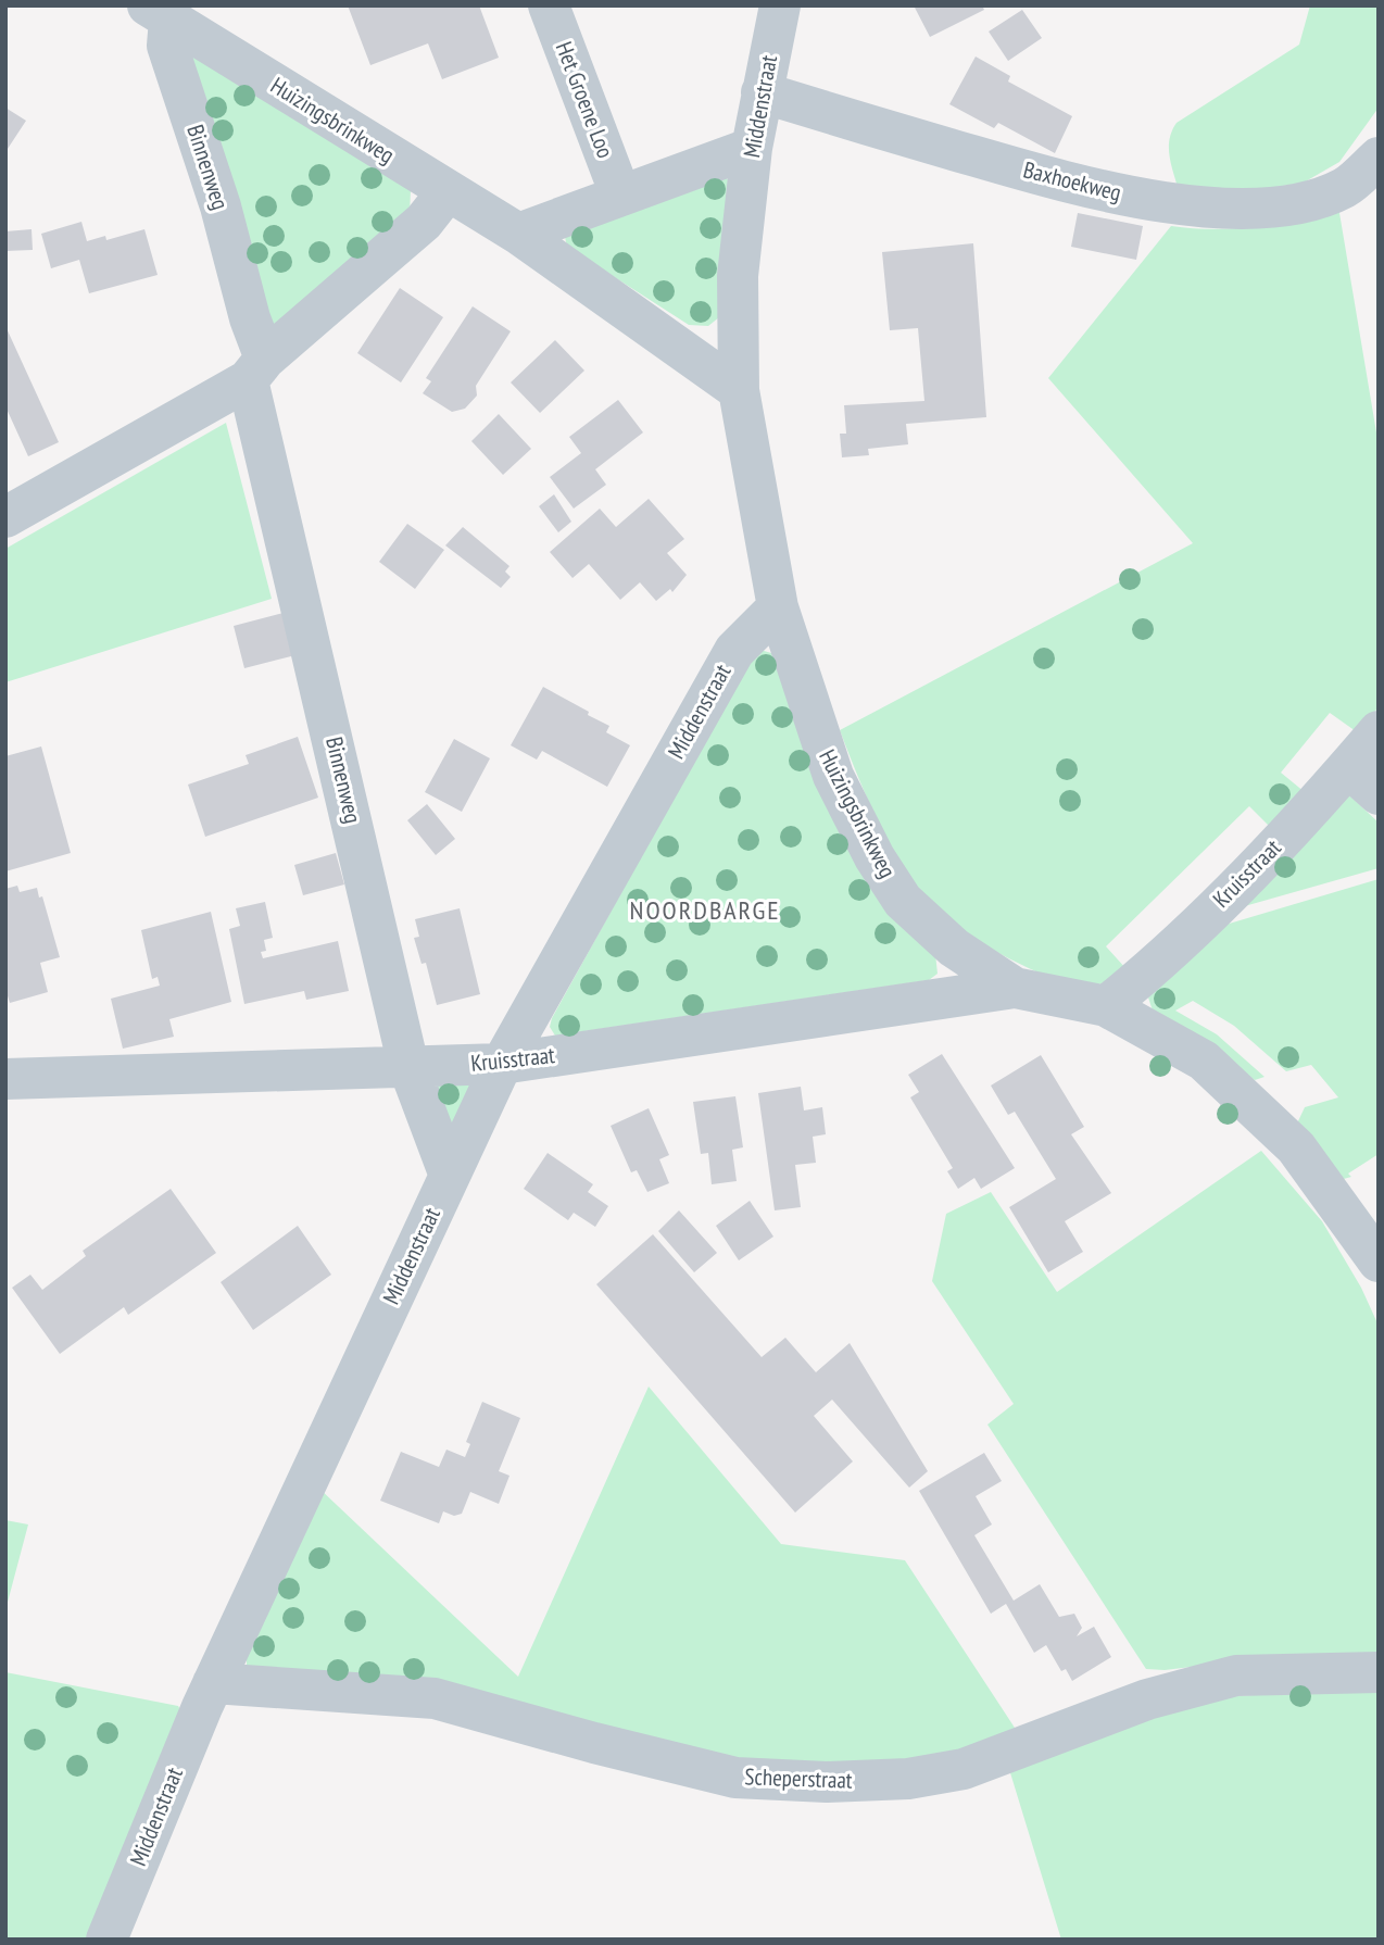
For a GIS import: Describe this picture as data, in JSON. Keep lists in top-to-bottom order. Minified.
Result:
{"streets":{"street":["Het Groene Loo","Middenstraat","Huizingsbrinkweg","Binnenweg","Baxhoekweg","Kruisstraat","Scheperstraat"]},"crossings":[["Middenstraat","Huizingsbrinkweg"],["Middenstraat","Binnenweg"],["Middenstraat","Baxhoekweg"],["Middenstraat","Kruisstraat"],["Middenstraat","Scheperstraat"],["Huizingsbrinkweg","Binnenweg"],["Huizingsbrinkweg","Kruisstraat"],["Binnenweg","Kruisstraat"]],"districts":["NOORDBARGE"]}
